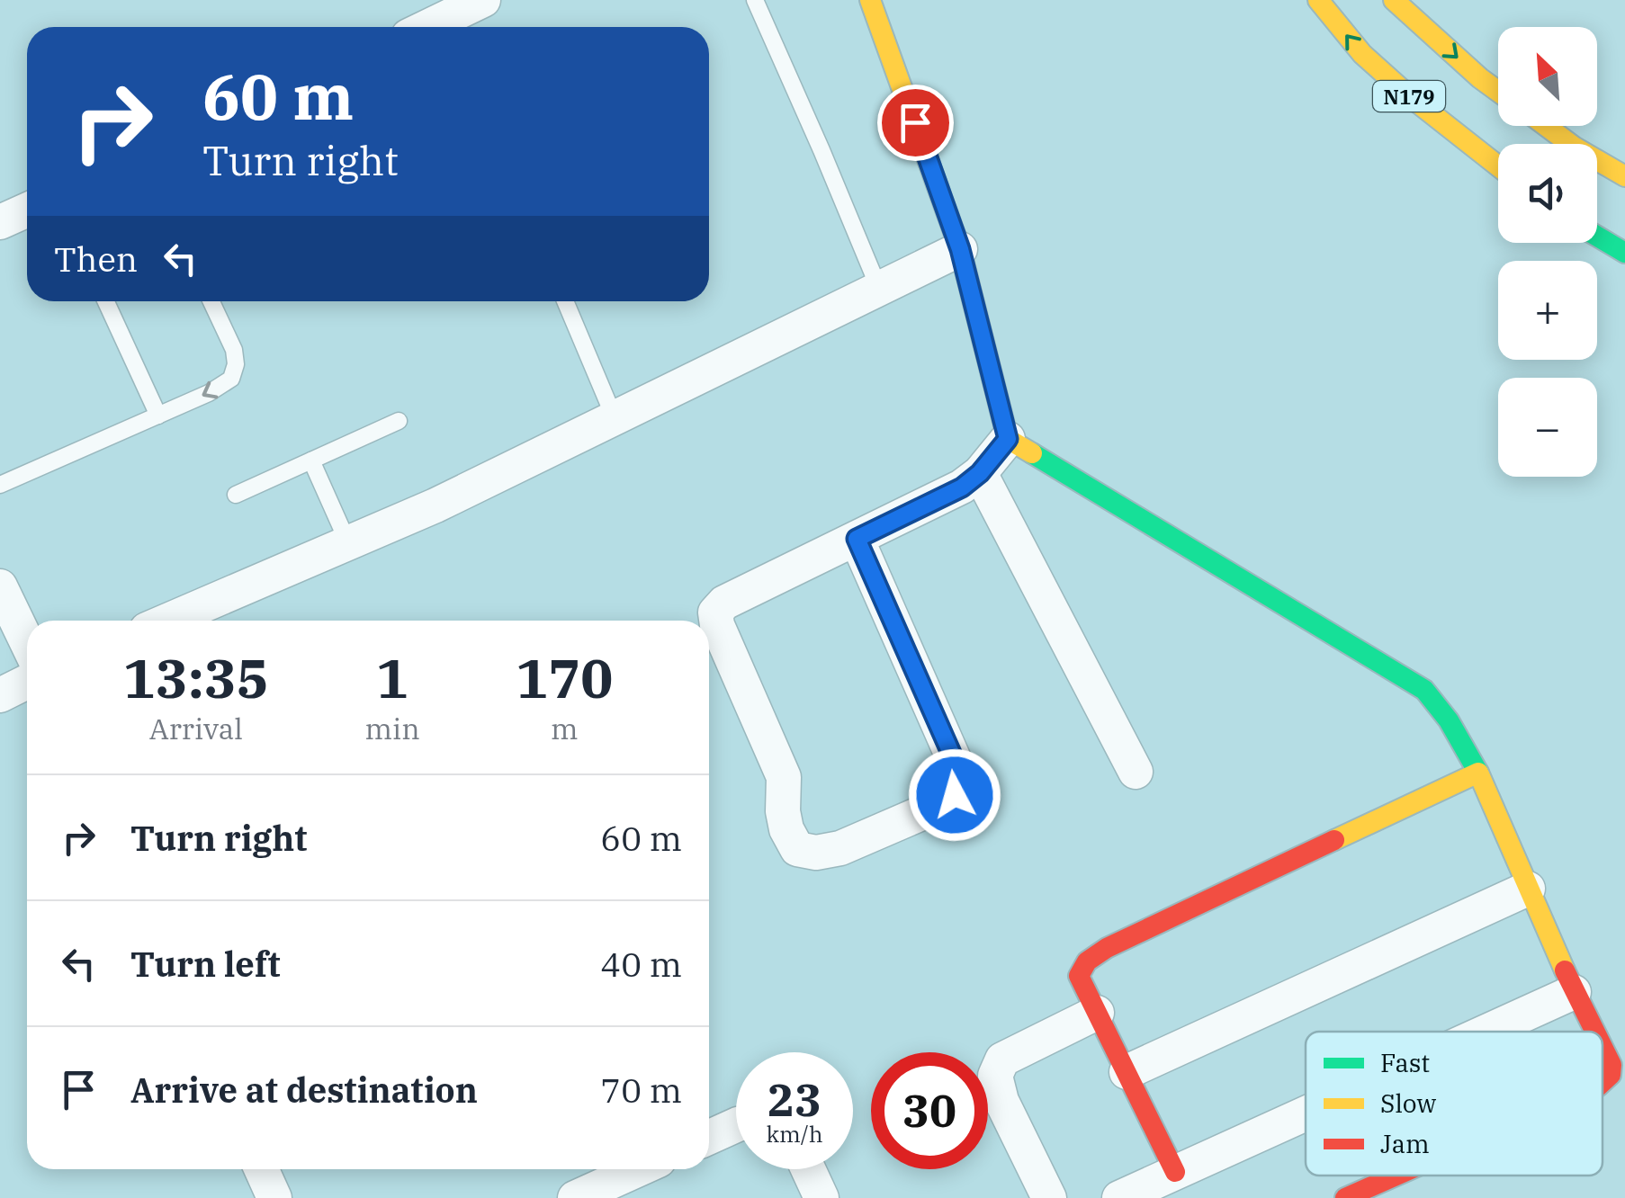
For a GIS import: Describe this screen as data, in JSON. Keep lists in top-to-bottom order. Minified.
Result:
{"streets":{"street":["N179"]},"legend":["Fast","Slow","Jam"],"north":"top left","page":{"map_buttons":["+","−"],"turn":["60 m","Turn right"],"then":"Then","eta":["13:35","Arrival","1","min","170","m"],"list":[{"name":"Turn right","value":"60 m"},{"name":"Turn left","value":"40 m"},{"name":"Arrive at destination","value":"70 m"}],"speed":"23 km/h","limit":"30"}}
